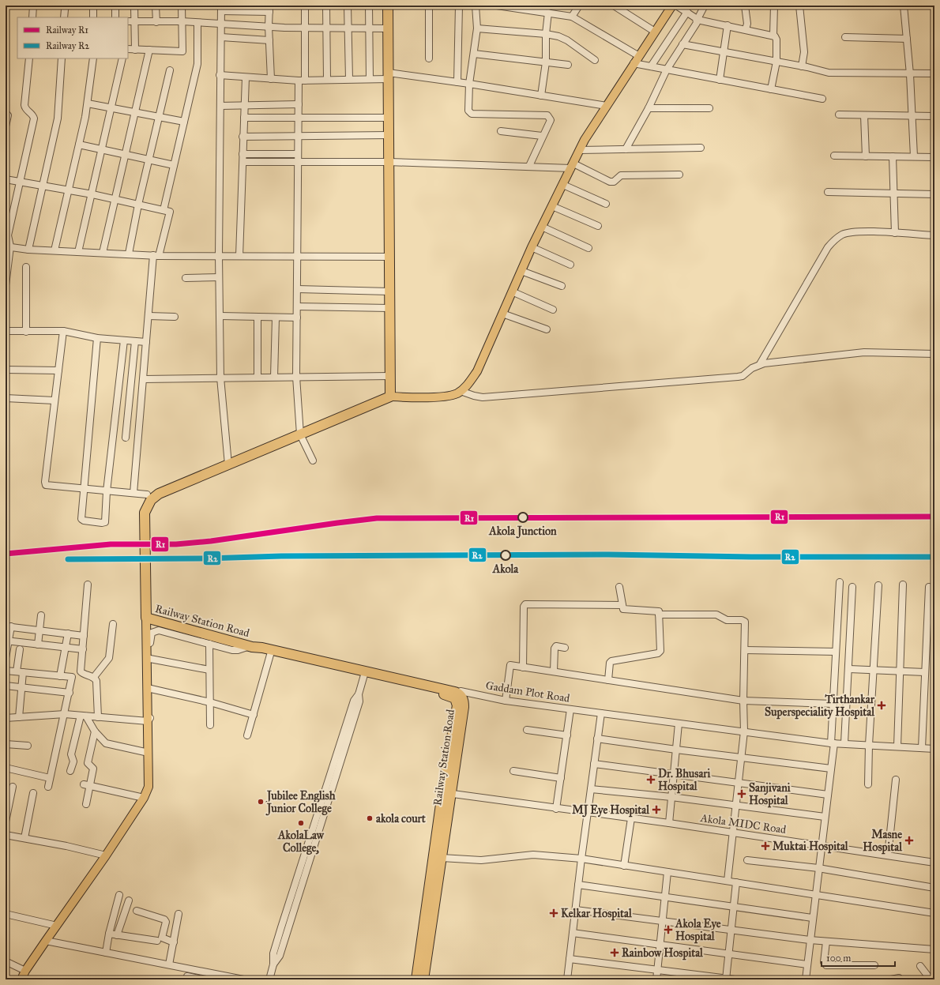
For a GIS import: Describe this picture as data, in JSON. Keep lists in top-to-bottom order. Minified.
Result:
{"streets":{"highway":["Railway Station Road"],"street":["Gaddam Plot Road","Akola MIDC Road"]},"crossings":[["Railway Station Road","Gaddam Plot Road"],["Railway Station Road","Akola MIDC Road"]],"places":{"other":["Akola Junction","Akola","Jubilee English Junior College","akola court","AkolaLaw College,"],"health":["Tirthankar Superspeciality Hospital","Dr. Bhusari Hospital","Sanjivani Hospital","MJ Eye Hospital","Masne Hospital","Muktai Hospital","Kelkar Hospital","Akola Eye Hospital","Rainbow Hospital"]},"lines":["rail line R1","rail line R2"],"legend":["Railway R1","Railway R2"],"scale_bar":"100 m"}
